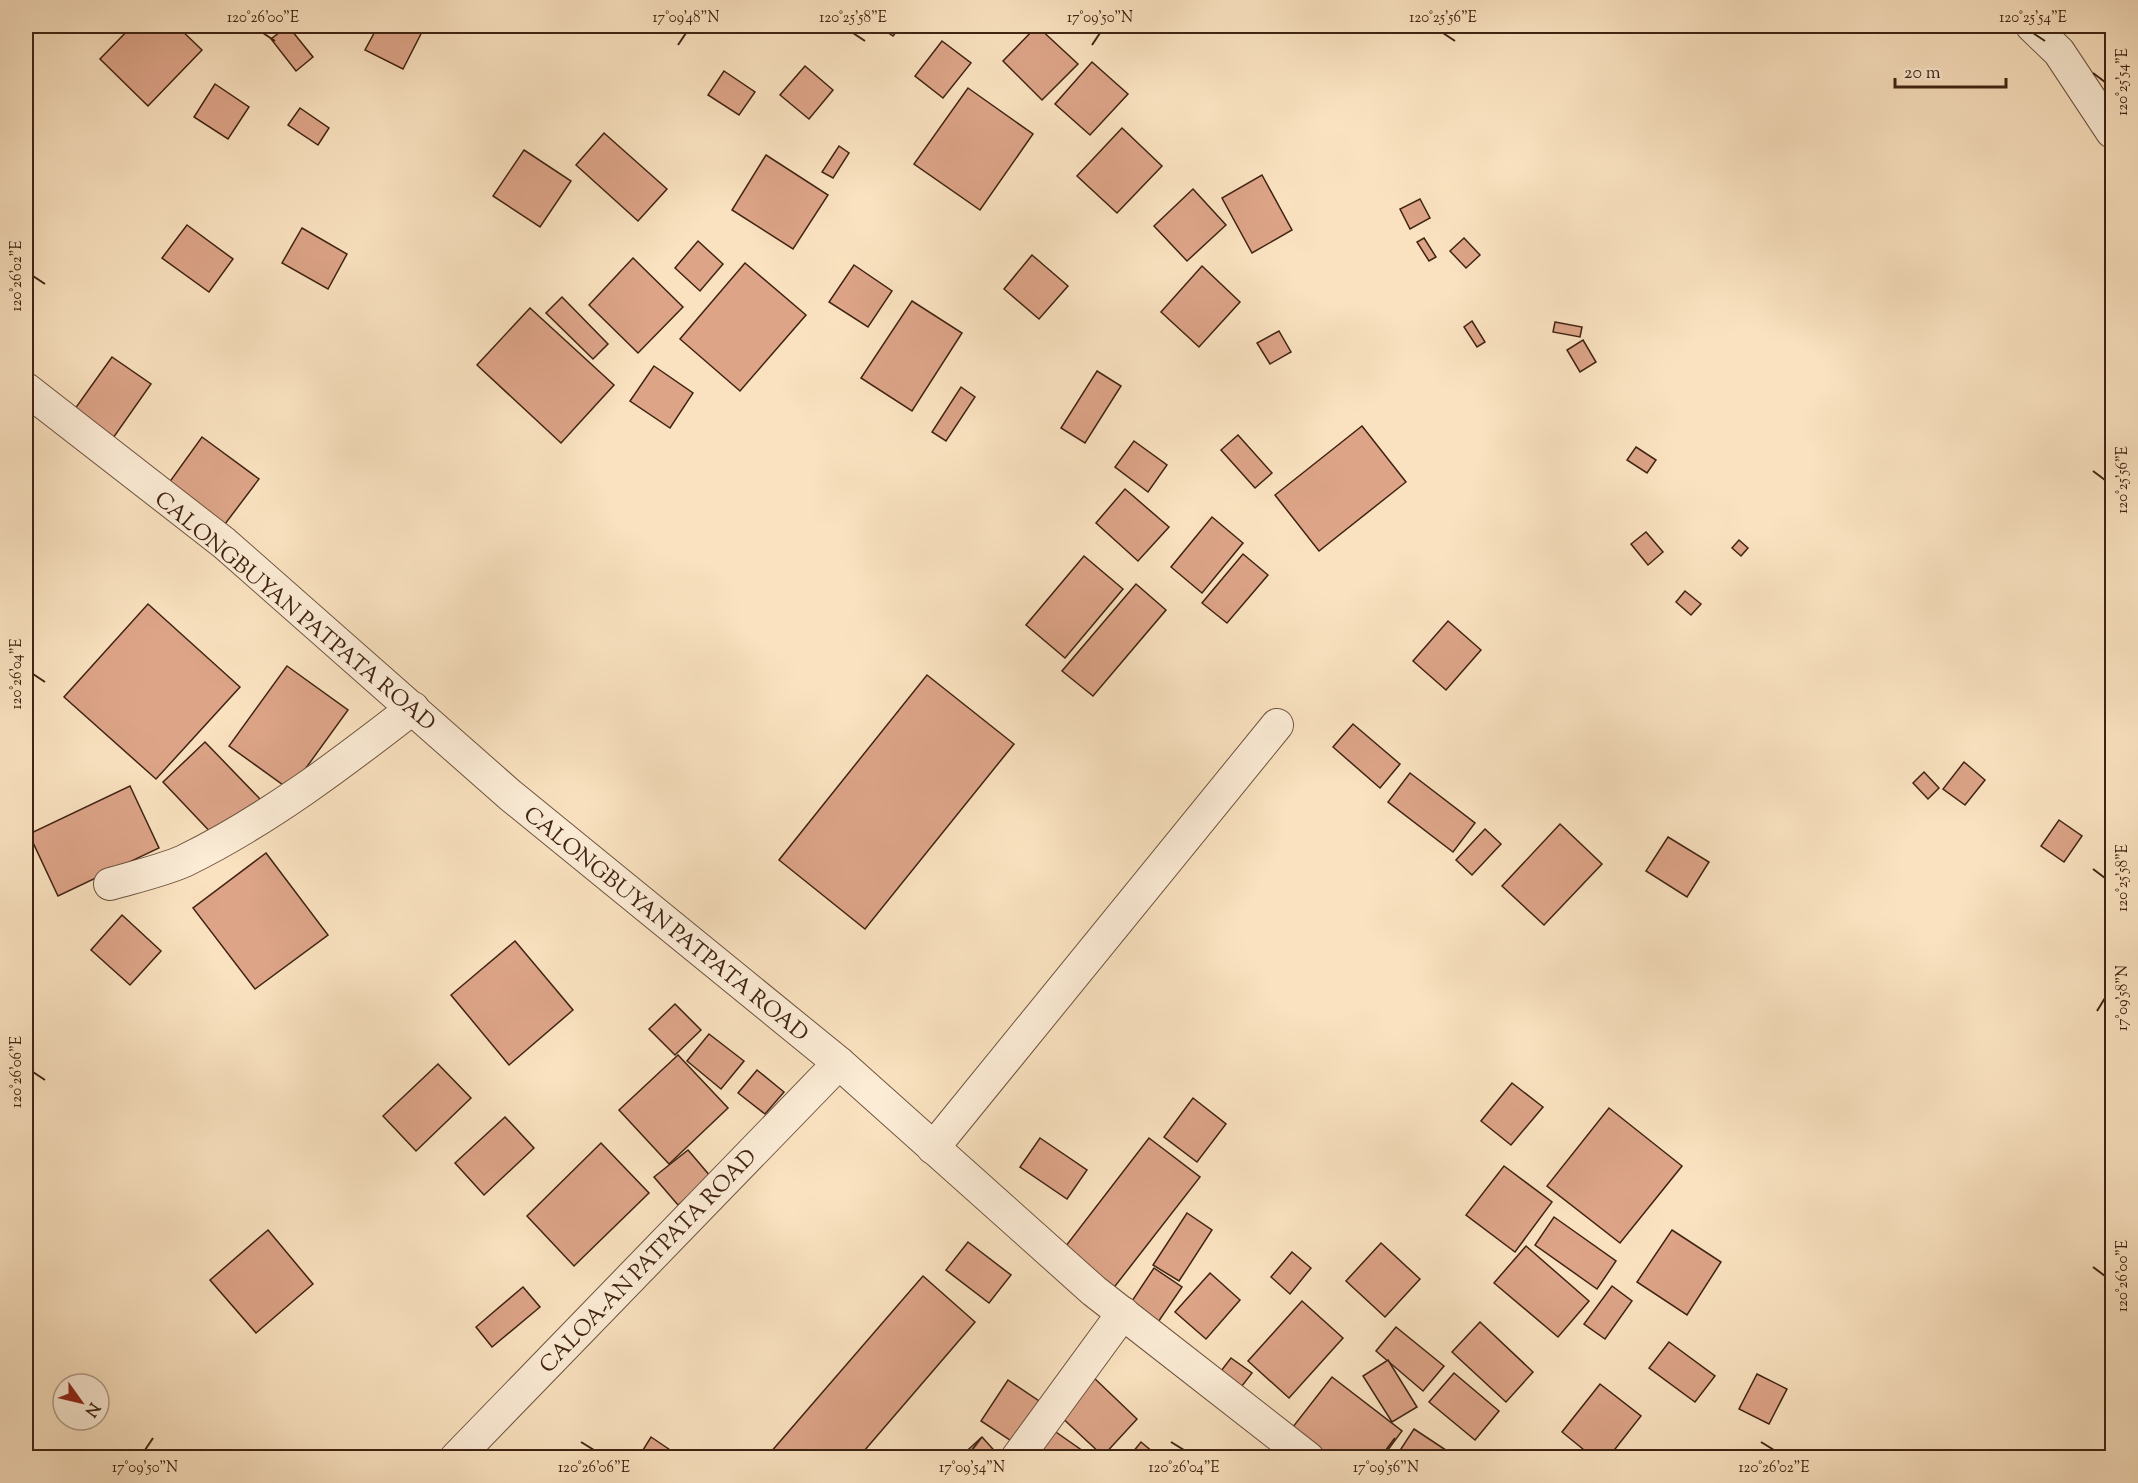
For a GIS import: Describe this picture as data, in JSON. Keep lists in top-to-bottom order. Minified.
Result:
{"streets":{"street":["CALONGBUYAN PATPATA ROAD","CALOA-AN PATPATA ROAD"]},"crossings":[["CALONGBUYAN PATPATA ROAD","CALOA-AN PATPATA ROAD"]],"scale_bar":"20 m","north":"bottom right","coordinates":["120°26'00\"E","17°09'48\"N","120°25'58\"E","17°09'50\"N","120°25'56\"E","120°25'54\"E","120°26'02\"E","120°26'04\"E","17°09'58\"N","120°26'06\"E","17°09'54\"N","17°09'56\"N"]}
